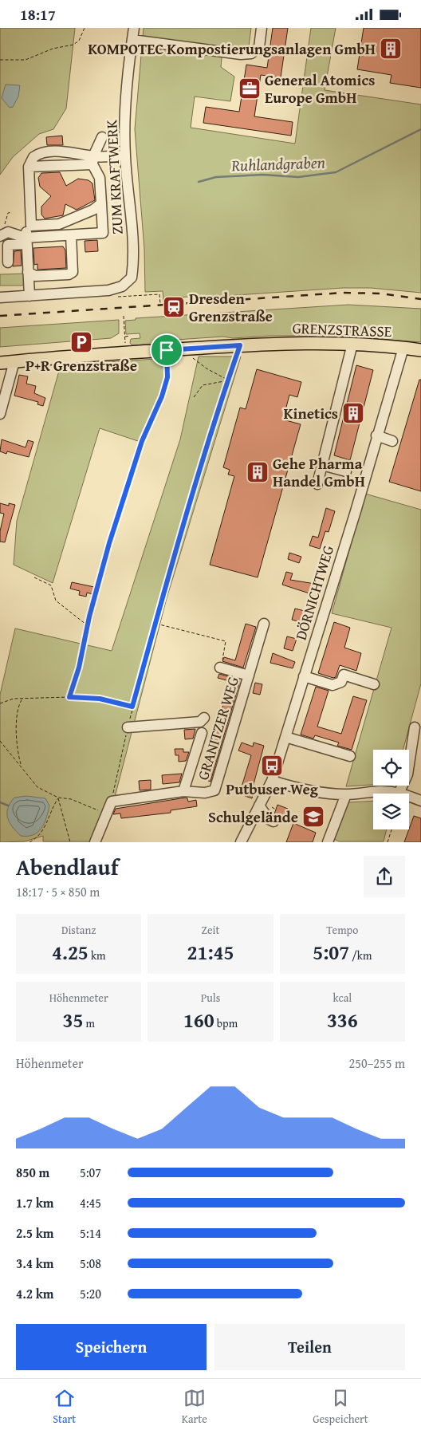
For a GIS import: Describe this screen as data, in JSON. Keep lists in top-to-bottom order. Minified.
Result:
{"streets":{"main road":["GRENZSTRASSE"],"street":["ZUM KRAFTWERK","DÖRNICHTWEG","GRANITZER WEG"]},"crossings":[["GRENZSTRASSE","DÖRNICHTWEG"]],"water":["Ruhlandgraben"],"places":{"building":["KOMPOTEC Kompostierungsanlagen GmbH","Kinetics","Gehe Pharma Handel GmbH"],"office":["General Atomics Europe GmbH"],"station":["Dresden Grenzstraße"],"parking":["P+R Grenzstraße"],"bus stop":["Putbuser Weg"],"school or university":["Schulgelände"]},"page":{"status":"18:17","heading":["Abendlauf","18:17 · 5 × 850 m"],"stats":[["Distanz","4.25 km"],["Zeit","21:45"],["Tempo","5:07 /km"],["Höhenmeter","35 m"],["Puls","160 bpm"],["kcal","336"]],"chart":["Höhenmeter","250–255 m"],"list":[{"name":"850 m","note":"5:07"},{"name":"1.7 km","note":"4:45"},{"name":"2.5 km","note":"5:14"},{"name":"3.4 km","note":"5:08"},{"name":"4.2 km","note":"5:20"}],"buttons":["Speichern","Teilen"],"tabs":["Start","Karte","Gespeichert"]}}
